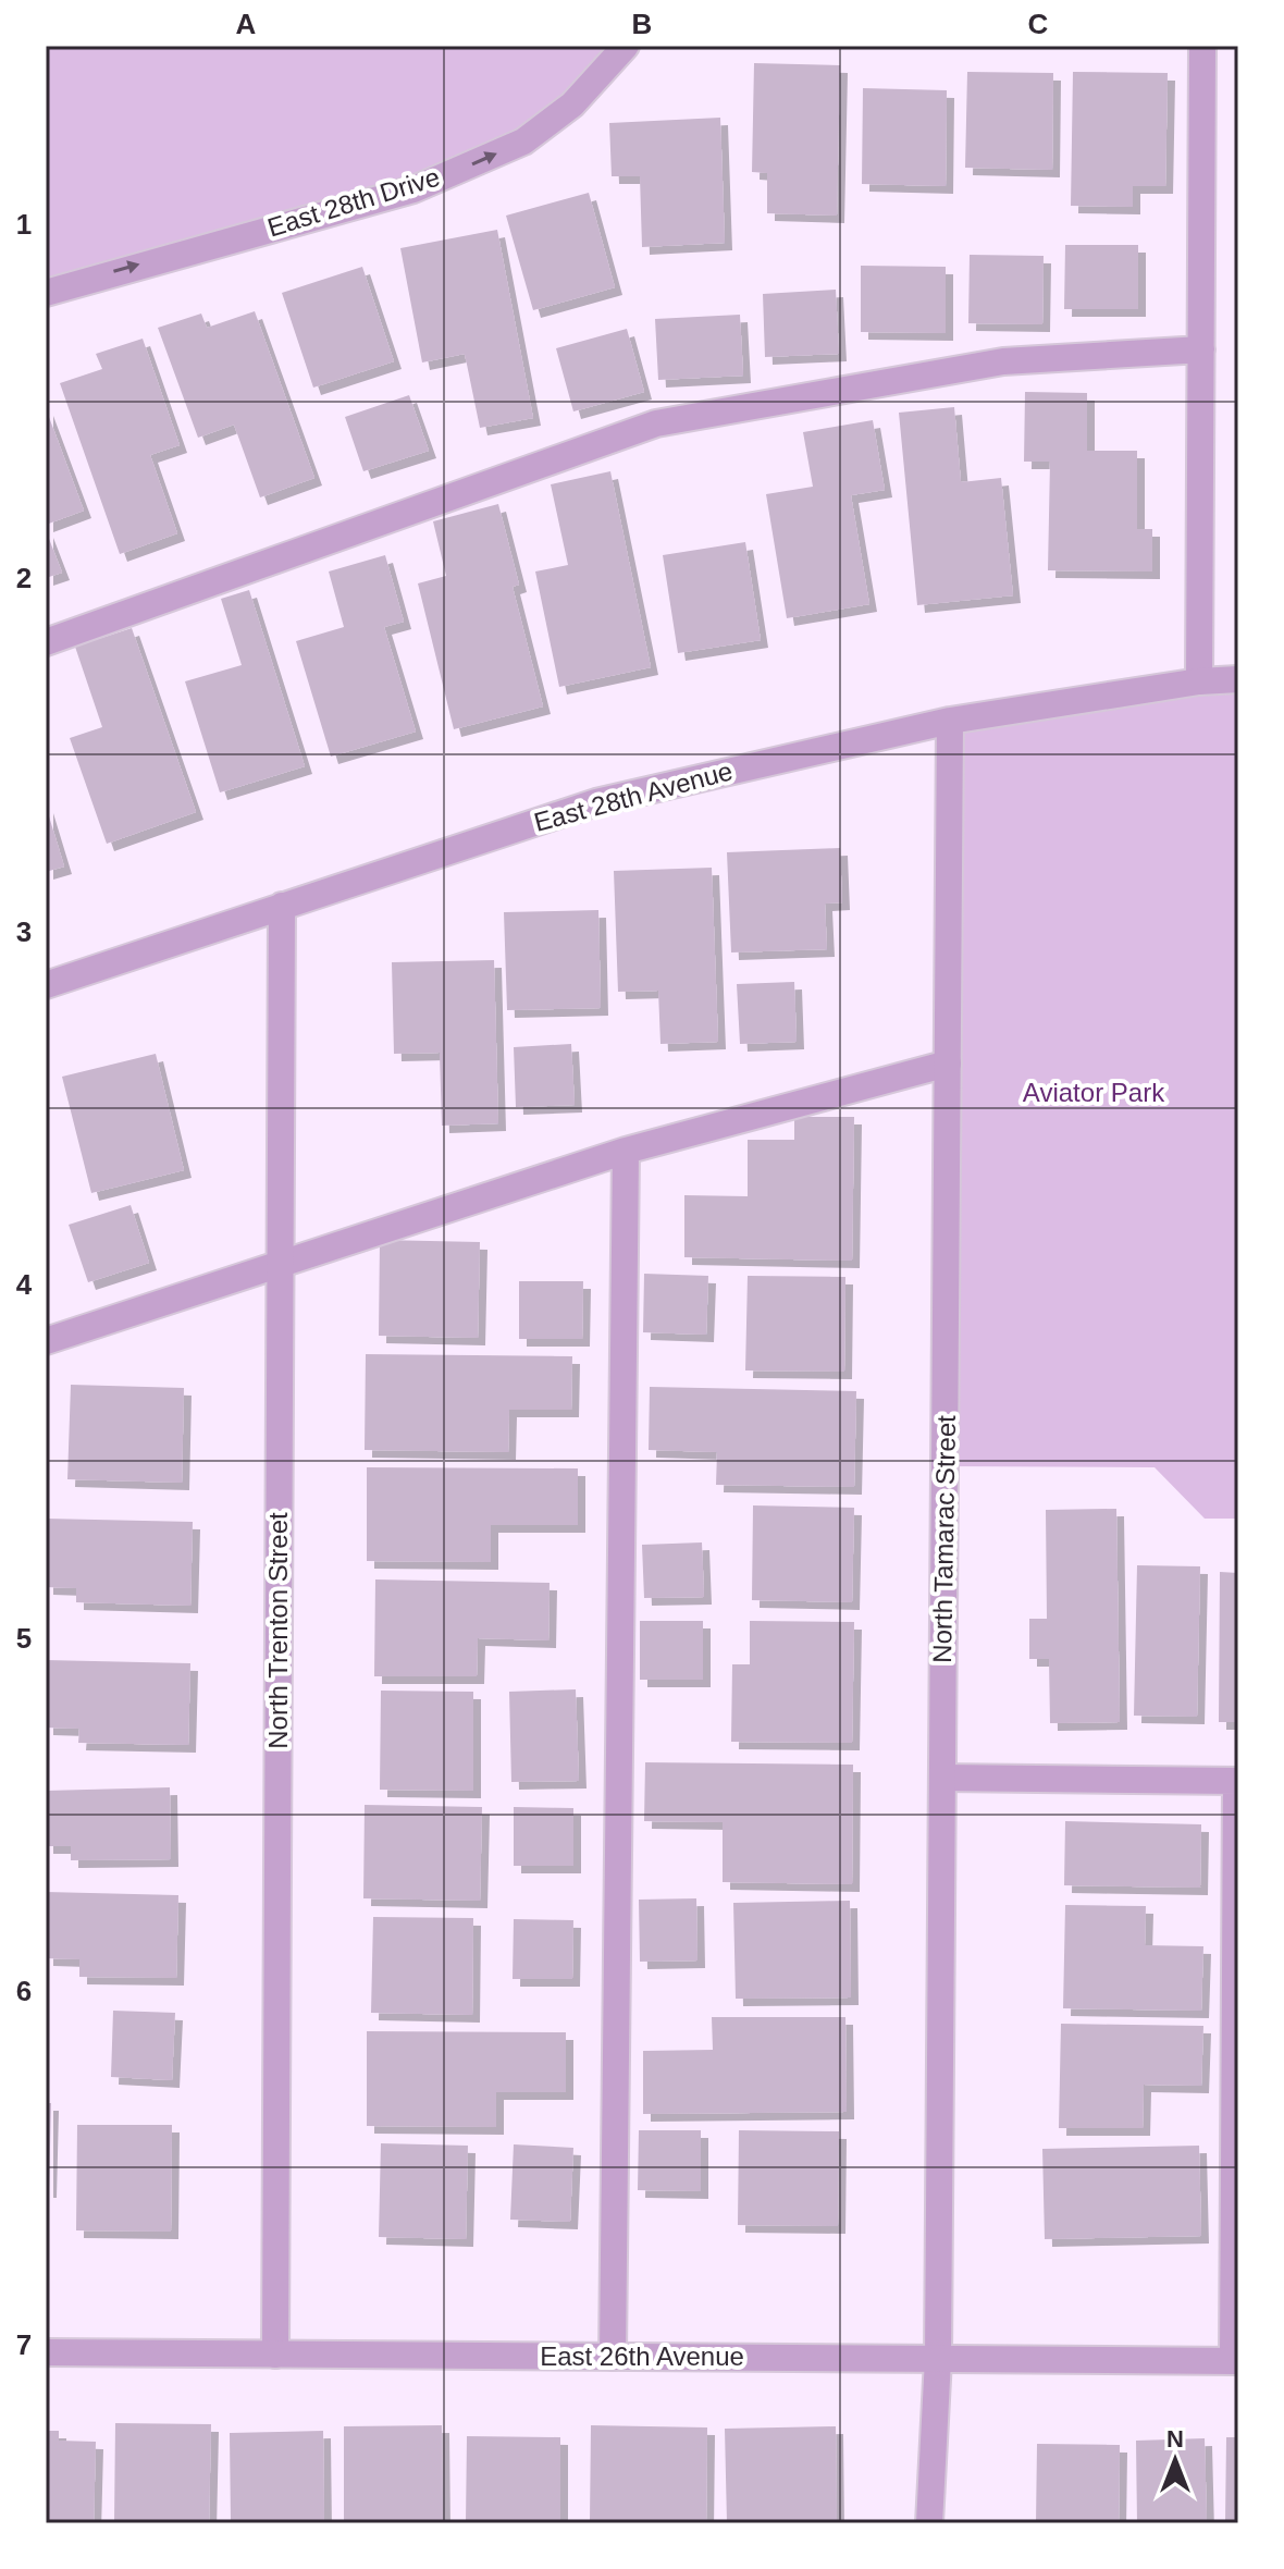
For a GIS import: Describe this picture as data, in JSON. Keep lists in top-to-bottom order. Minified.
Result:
{"streets":{"street":["East 28th Drive","East 28th Avenue","North Tamarac Street","North Trenton Street","East 26th Avenue"]},"crossings":[["East 28th Avenue","North Tamarac Street"],["East 28th Avenue","North Trenton Street"],["North Tamarac Street","East 26th Avenue"],["North Trenton Street","East 26th Avenue"]],"one_way":["East 28th Drive"],"parks":["Aviator Park"],"north":"top","grid":{"columns":["A","B","C"],"rows":["1","2","3","4","5","6","7"]}}
